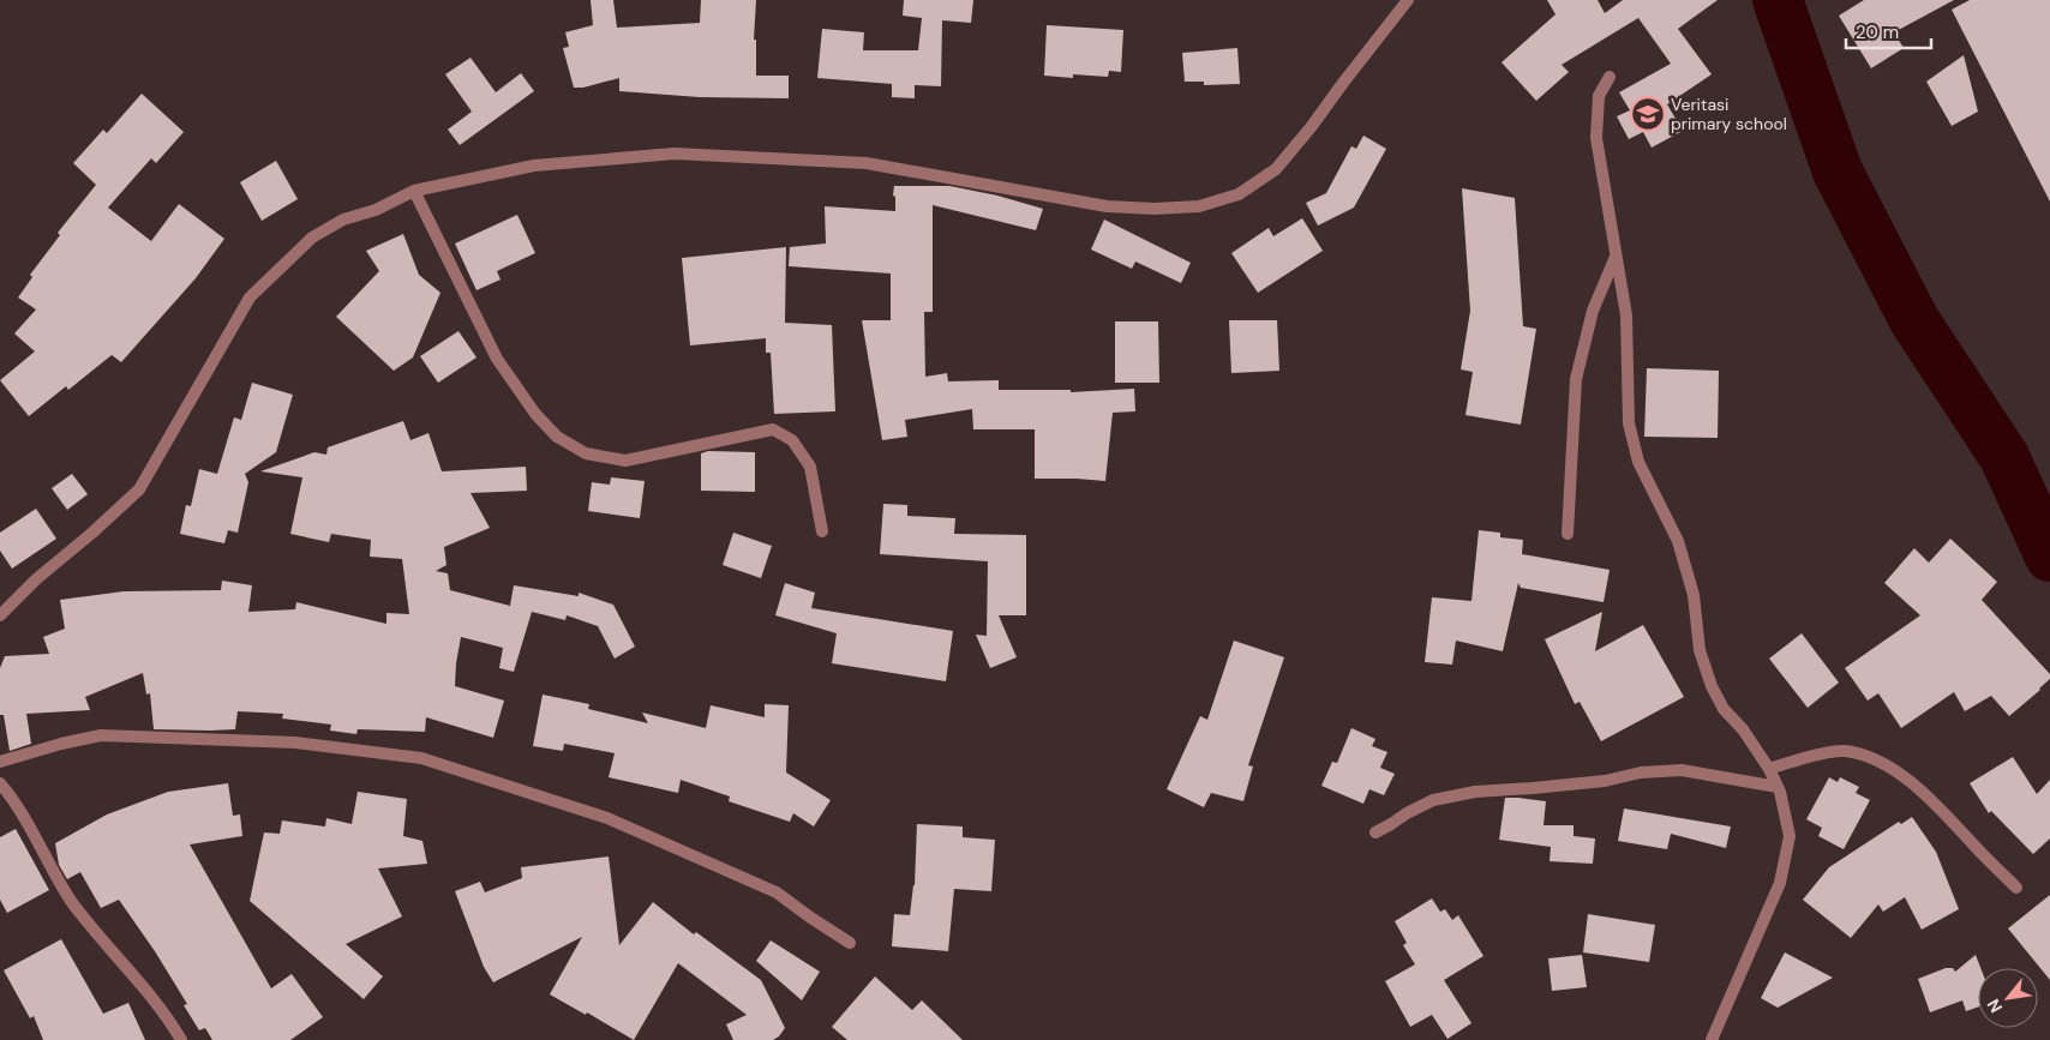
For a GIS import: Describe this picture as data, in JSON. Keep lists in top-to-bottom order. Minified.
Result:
{"places":{"school or university":["Veritasi primary school"]},"scale_bar":"20 m","north":"bottom left"}
